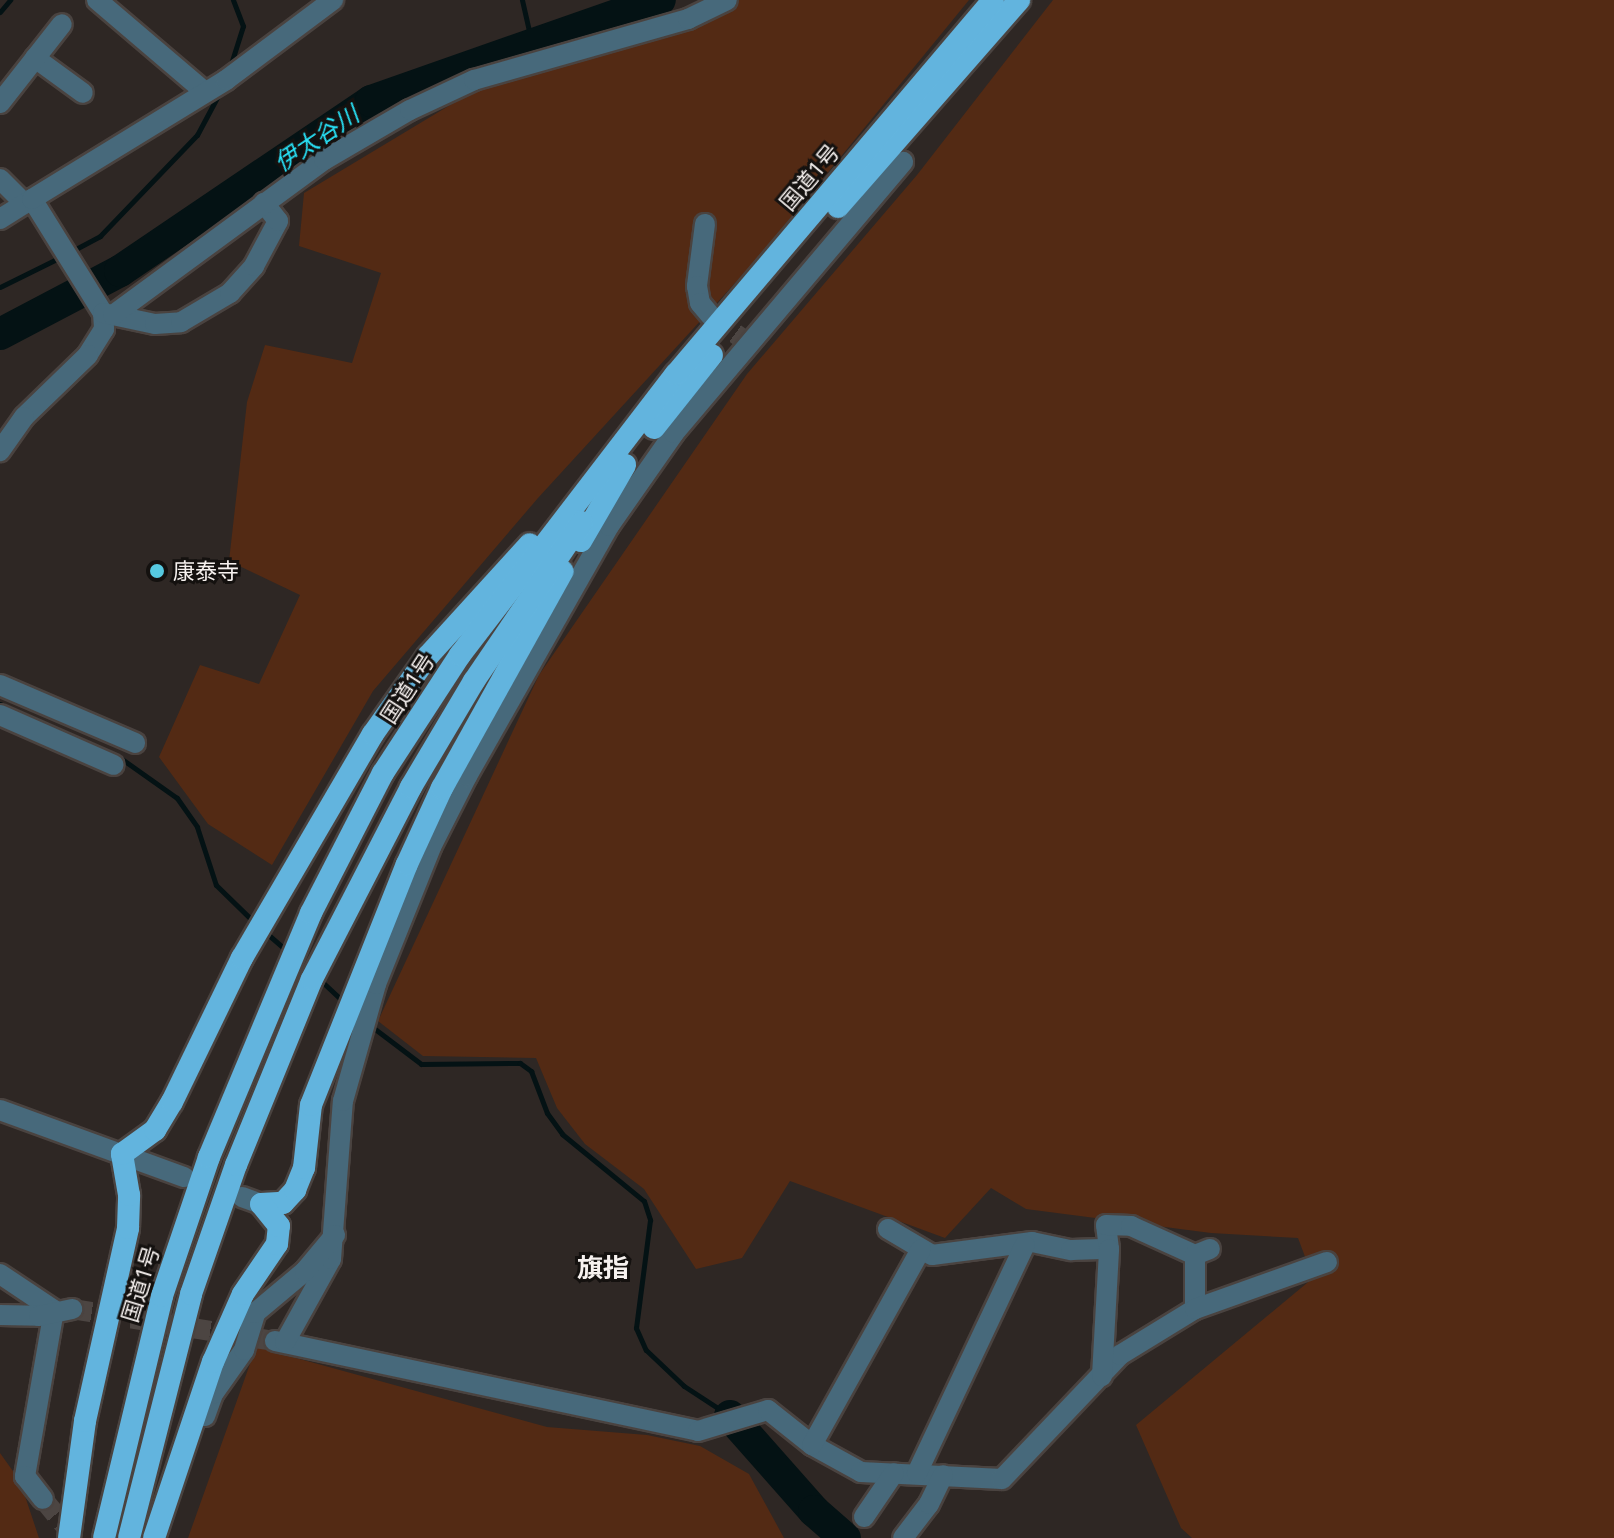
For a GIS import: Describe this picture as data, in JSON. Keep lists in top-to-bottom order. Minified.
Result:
{"streets":{"highway":["国道1号"]},"districts":["旗指"],"water":["伊太谷川"],"places":["康泰寺"]}
